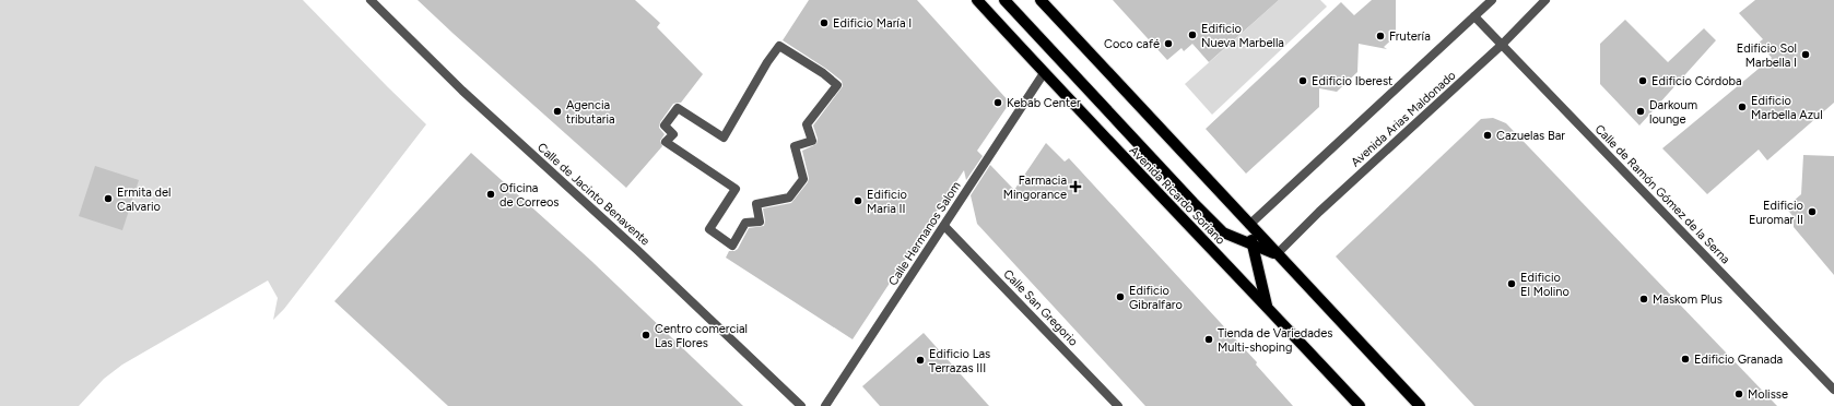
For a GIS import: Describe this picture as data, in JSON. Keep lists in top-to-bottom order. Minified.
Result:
{"streets":{"main road":["Avenida Ricardo Soriano"],"street":["Avenida Arias Maldonado","Calle de Jacinto Benavente","Calle de Ramón Gómez de la Serna","Calle Hermanos Salom","Calle San Gregorio"]},"crossings":[["Avenida Arias Maldonado","Calle de Ramón Gómez de la Serna"],["Avenida Arias Maldonado","Avenida Ricardo Soriano"],["Avenida Ricardo Soriano","Calle Hermanos Salom"],["Calle Hermanos Salom","Calle San Gregorio"]],"places":{"other":["Edificio María I","Edificio Nueva Marbella","Frutería","Coco café","Edificio Sol Marbella I","Edificio Iberest","Edificio Córdoba","Kebab Center","Edificio Marbella Azul","Agencia tributaria","Darkoum lounge","Cazuelas Bar","Oficina de Correos","Ermita del Calvario","Edificio Maria II","Edificio Euromar II","Edificio El Molino","Edificio Gibralfaro","Maskom Plus","Centro comercial Las Flores","Tienda de Variedades Multi-shoping","Edificio Granada","Edificio Las Terrazas III","Molisse"],"health":["Farmacia Mingorance"]}}
